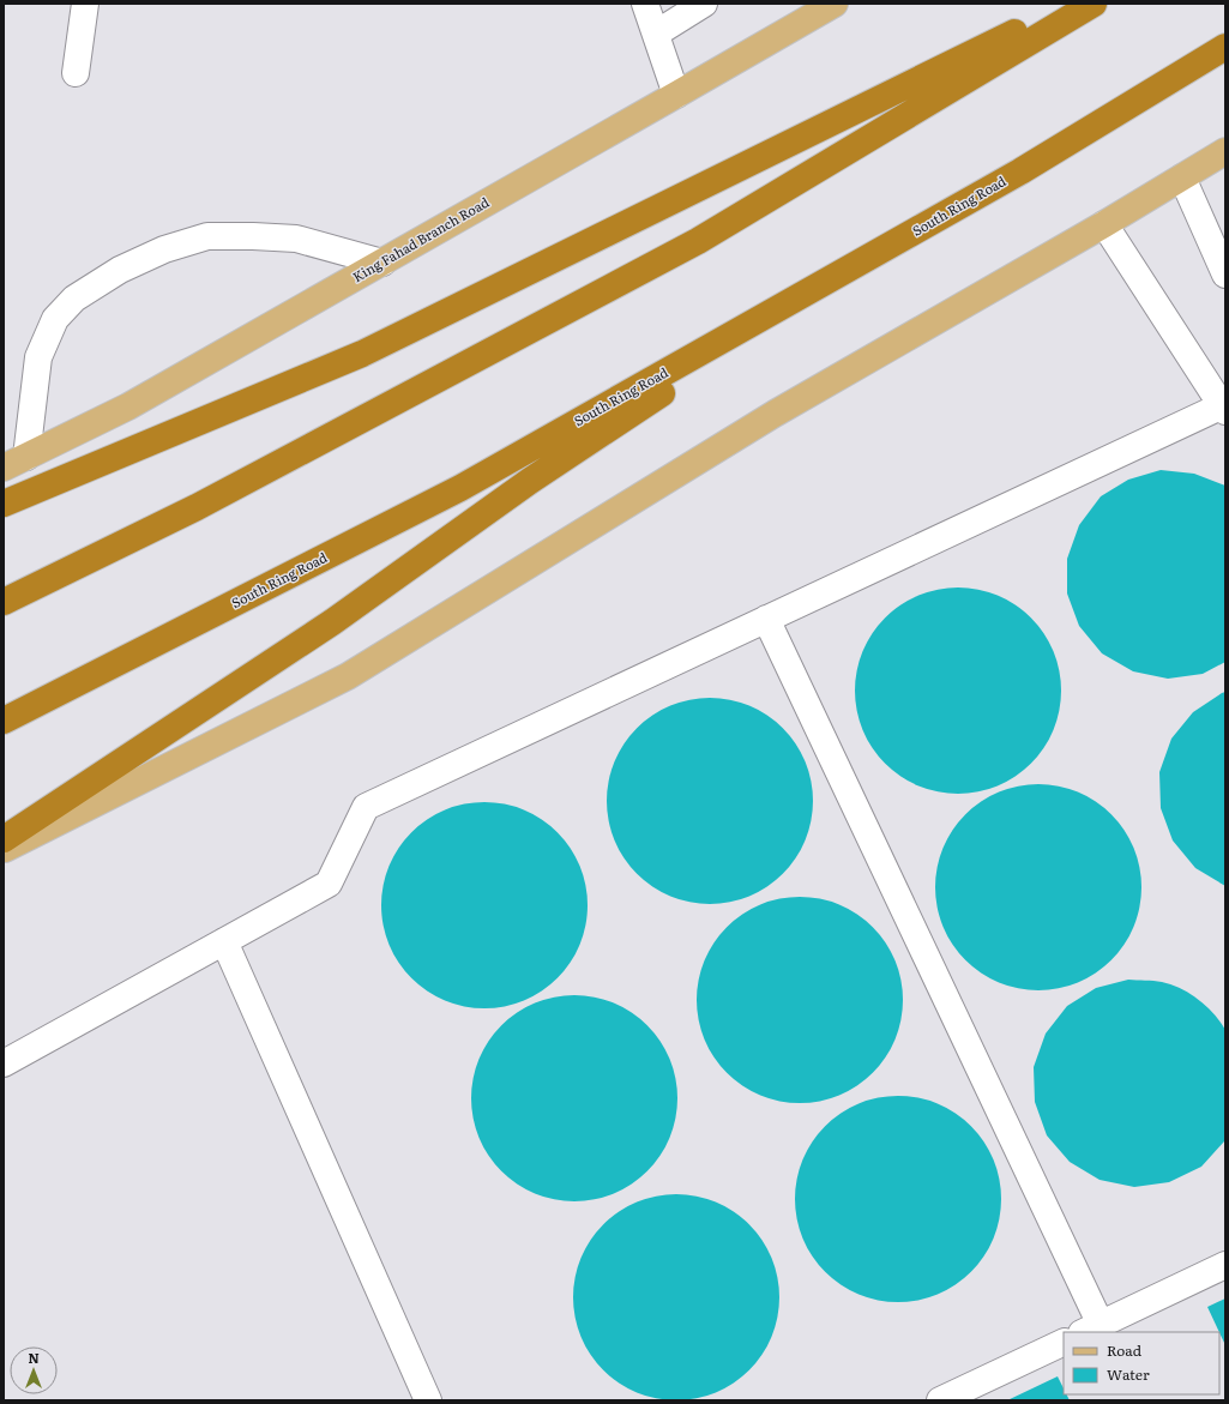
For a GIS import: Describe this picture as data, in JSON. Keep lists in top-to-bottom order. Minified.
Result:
{"streets":{"highway":["South Ring Road"],"main road":["King Fahad Branch Road"]},"legend":["Road","Water"],"north":"top"}
